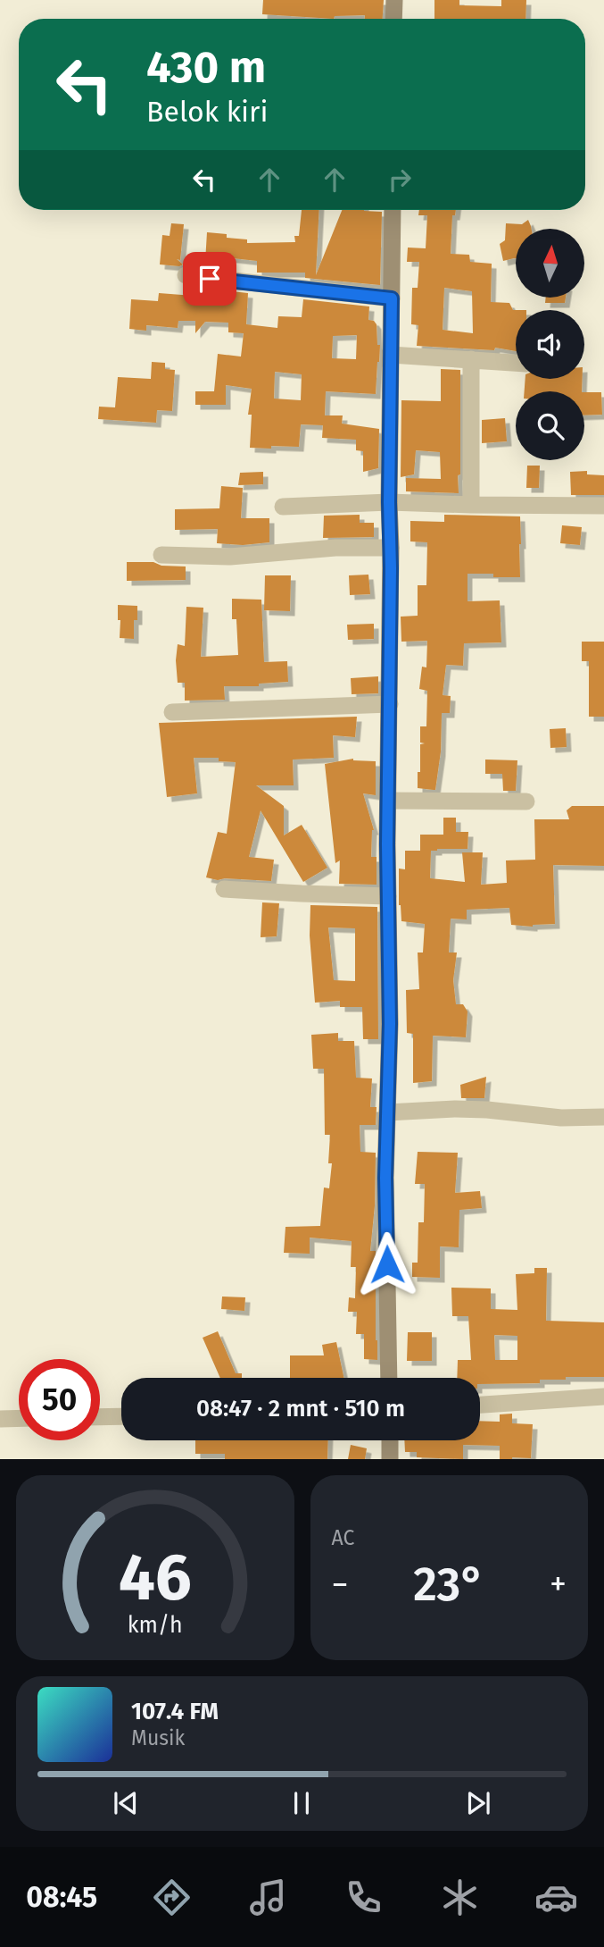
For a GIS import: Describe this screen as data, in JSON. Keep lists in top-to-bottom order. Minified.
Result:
{"north":"top","page":{"turn":["430 m","Belok kiri"],"limit":"50","trip":"08:47 · 2 mnt · 510 m","tile":"AC","heat":["−","23°","+"],"song":["107.4 FM","Musik"],"tabs":"08:45","gauge":["46","km/h"]}}
